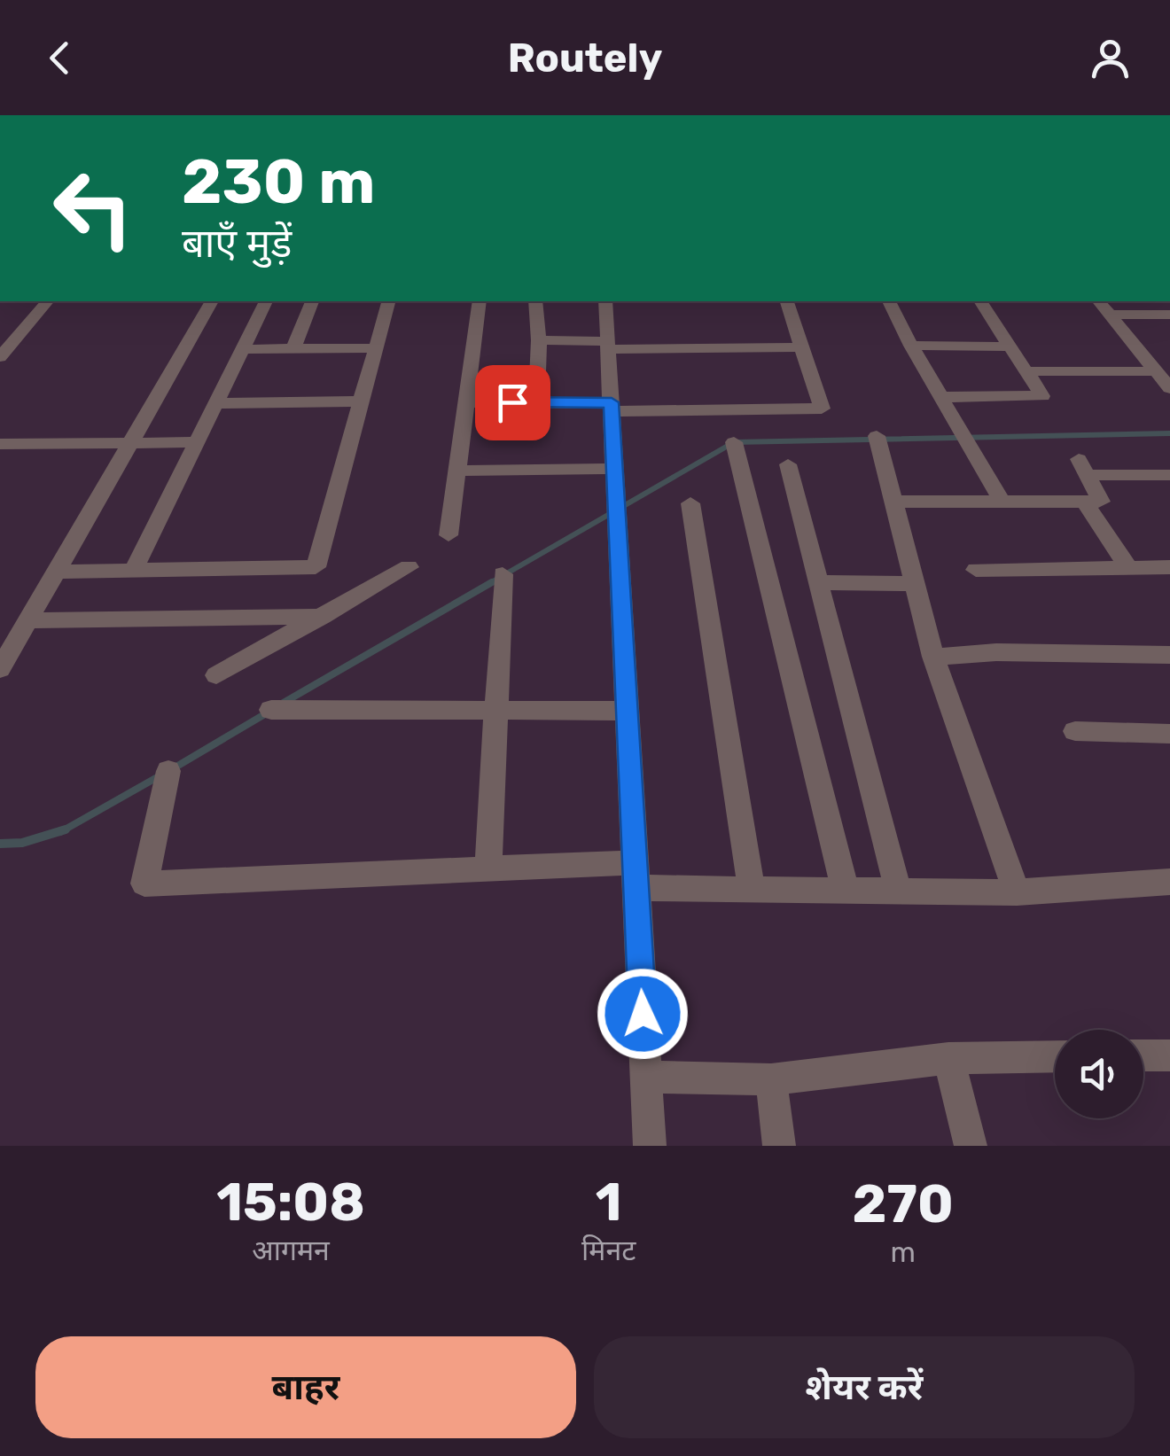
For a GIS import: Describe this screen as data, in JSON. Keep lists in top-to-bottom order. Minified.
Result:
{"page":{"header":"Routely","turn":["230 m","बाएँ मुड़ें"],"eta":["15:08","आगमन","1","मिनट","270","m"],"buttons":["बाहर","शेयर करें"]}}
